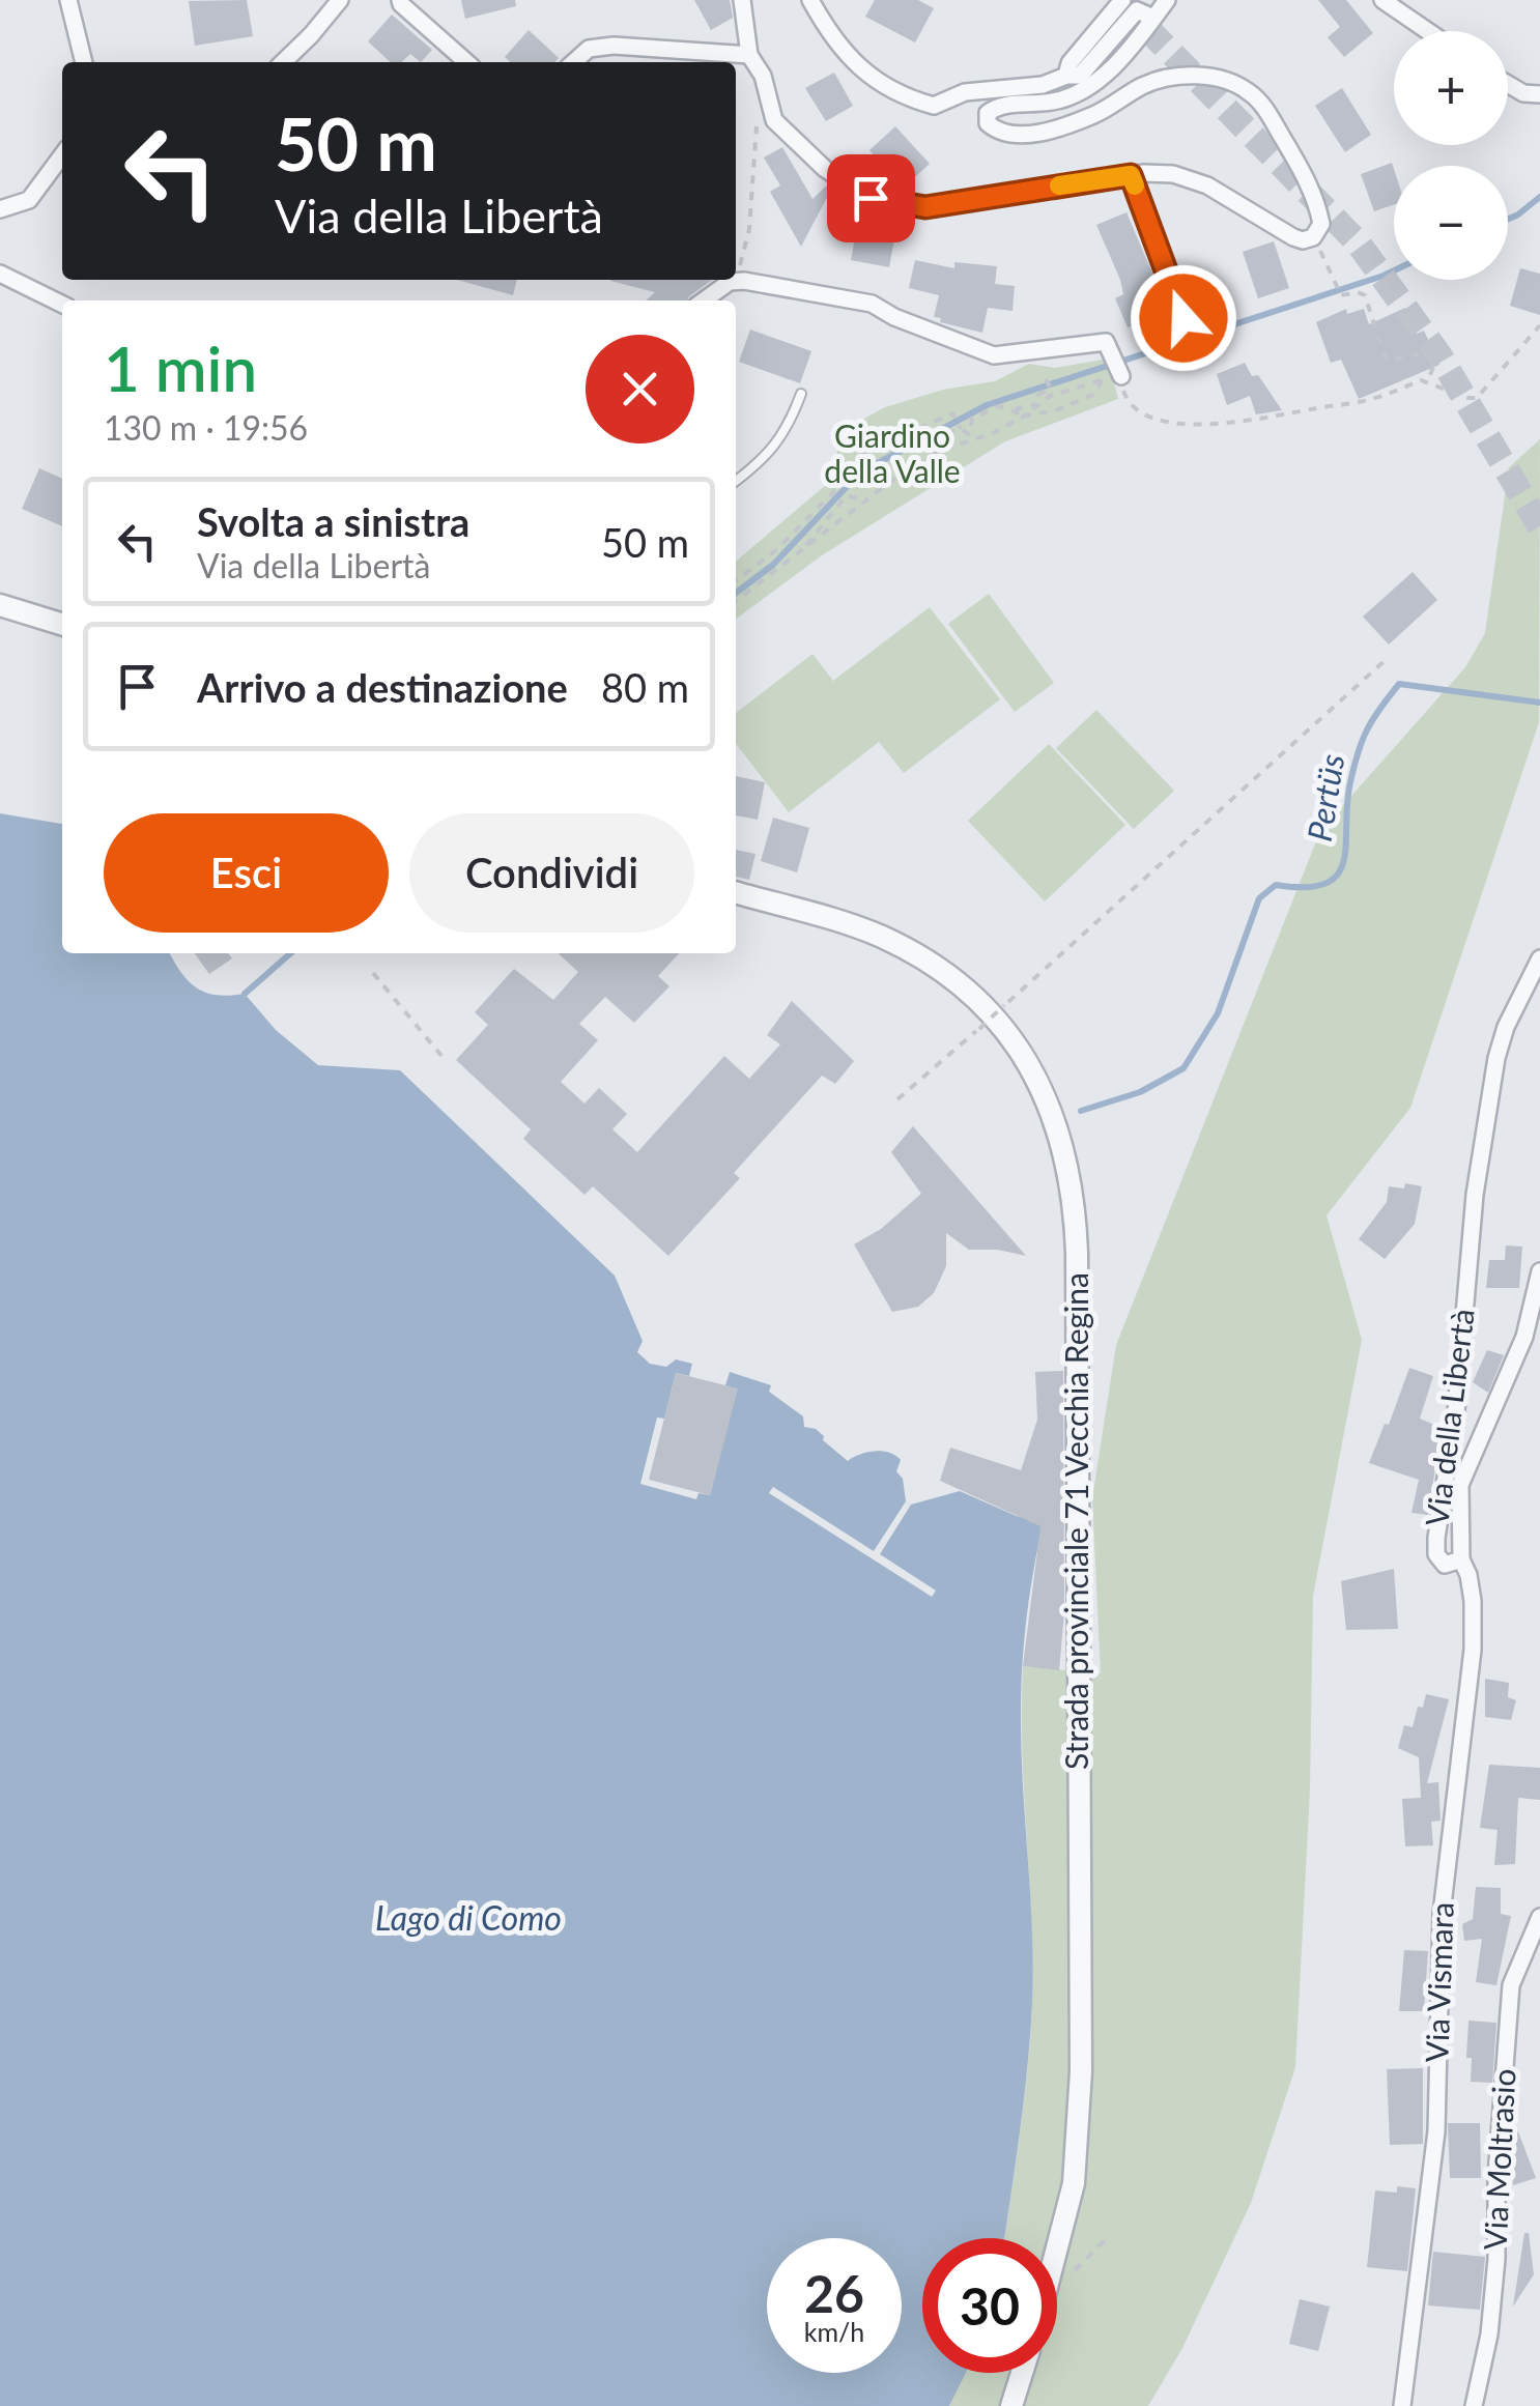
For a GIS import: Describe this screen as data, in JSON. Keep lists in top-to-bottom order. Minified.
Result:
{"streets":{"street":["Via della Libertà","Strada provinciale 71 Vecchia Regina","Via Vismara","Via Moltrasio"]},"crossings":[["Via della Libertà","Via Vismara"]],"water":["Pertüs","Lago di Como"],"parks":["Giardino della Valle"],"page":{"map_buttons":["+","−"],"turn":["50 m","Via della Libertà"],"heading":["1 min","130 m · 19:56"],"list":[{"name":"Svolta a sinistra","note":"Via della Libertà","value":"50 m"},{"name":"Arrivo a destinazione","value":"80 m"}],"buttons":["Esci","Condividi"],"speed":"26 km/h","limit":"30"}}
